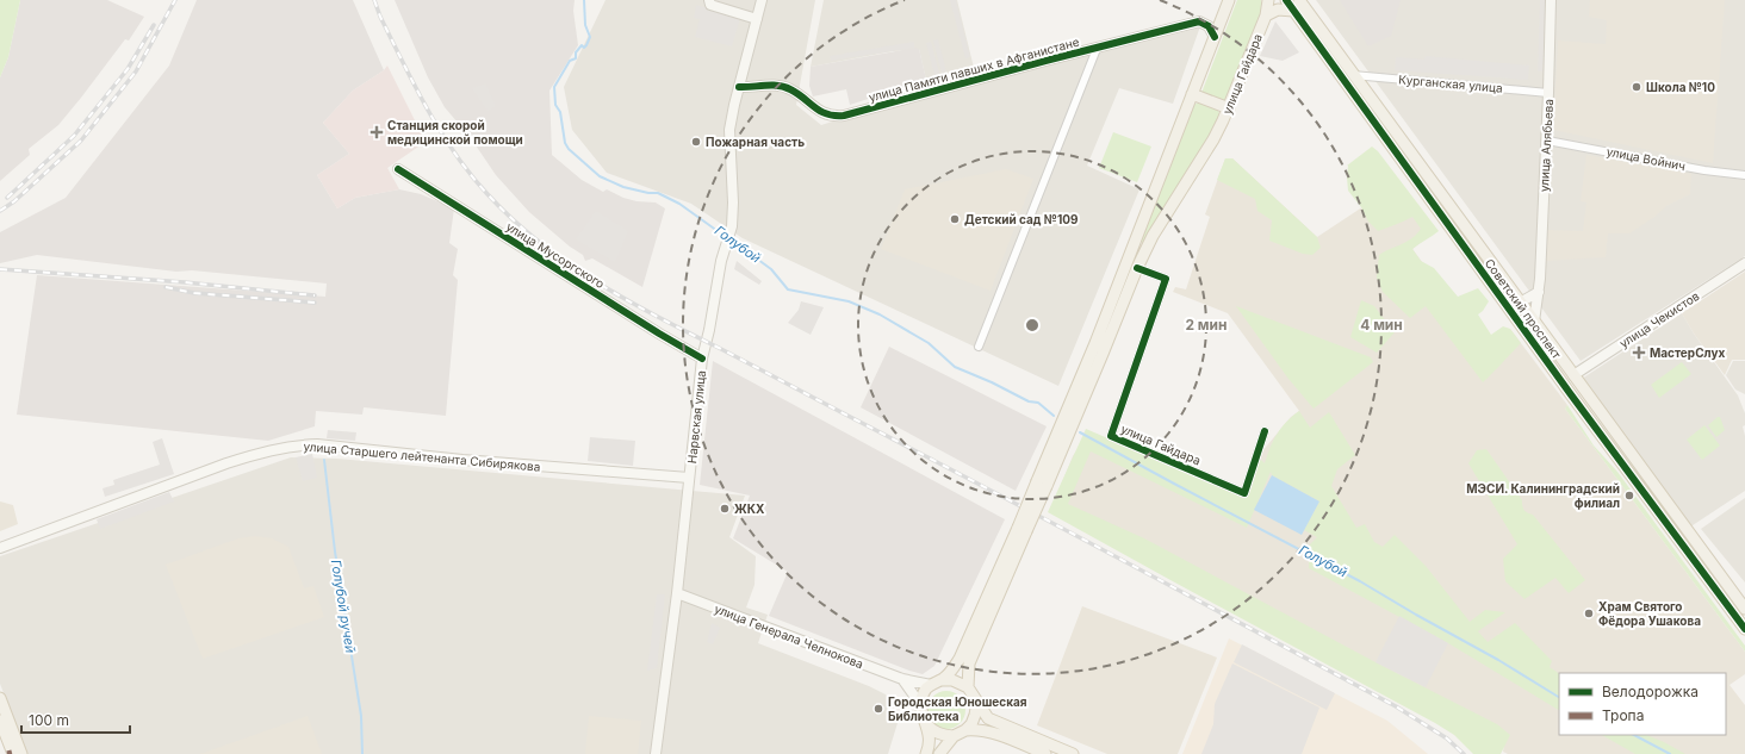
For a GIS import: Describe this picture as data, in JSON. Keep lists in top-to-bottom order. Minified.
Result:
{"streets":{"main road":["улица Гайдара","Советский проспект"],"street":["улица Памяти павших в Афганистане","Курганская улица","улица Алябьева","улица Войнич","улица Мусоргского","улица Чекистов","Нарвская улица","улица Старшего лейтенанта Сибирякова","улица Генерала Челнокова"]},"crossings":[["улица Памяти павших в Афганистане","улица Гайдара"],["улица Памяти павших в Афганистане","Нарвская улица"],["улица Гайдара","улица Генерала Челнокова"],["Курганская улица","улица Алябьева"],["Курганская улица","Советский проспект"],["улица Алябьева","улица Войнич"],["улица Алябьева","Советский проспект"],["улица Мусоргского","Нарвская улица"],["Советский проспект","улица Чекистов"],["Нарвская улица","улица Старшего лейтенанта Сибирякова"],["Нарвская улица","улица Генерала Челнокова"]],"water":["Голубой","Голубой ручей"],"places":{"other":["Школа №10","Пожарная часть","Детский сад №109","МЭСИ. Калининградский филиал","ЖКХ","Храм Святого Фёдора Ушакова","Городская Юношеская Библиотека"],"health":["Станция скорой медицинской помощи","МастерСлух"]},"legend":["Велодорожка","Тропа"],"scale_bar":"100 m","rings":["2 мин","4 мин"]}
